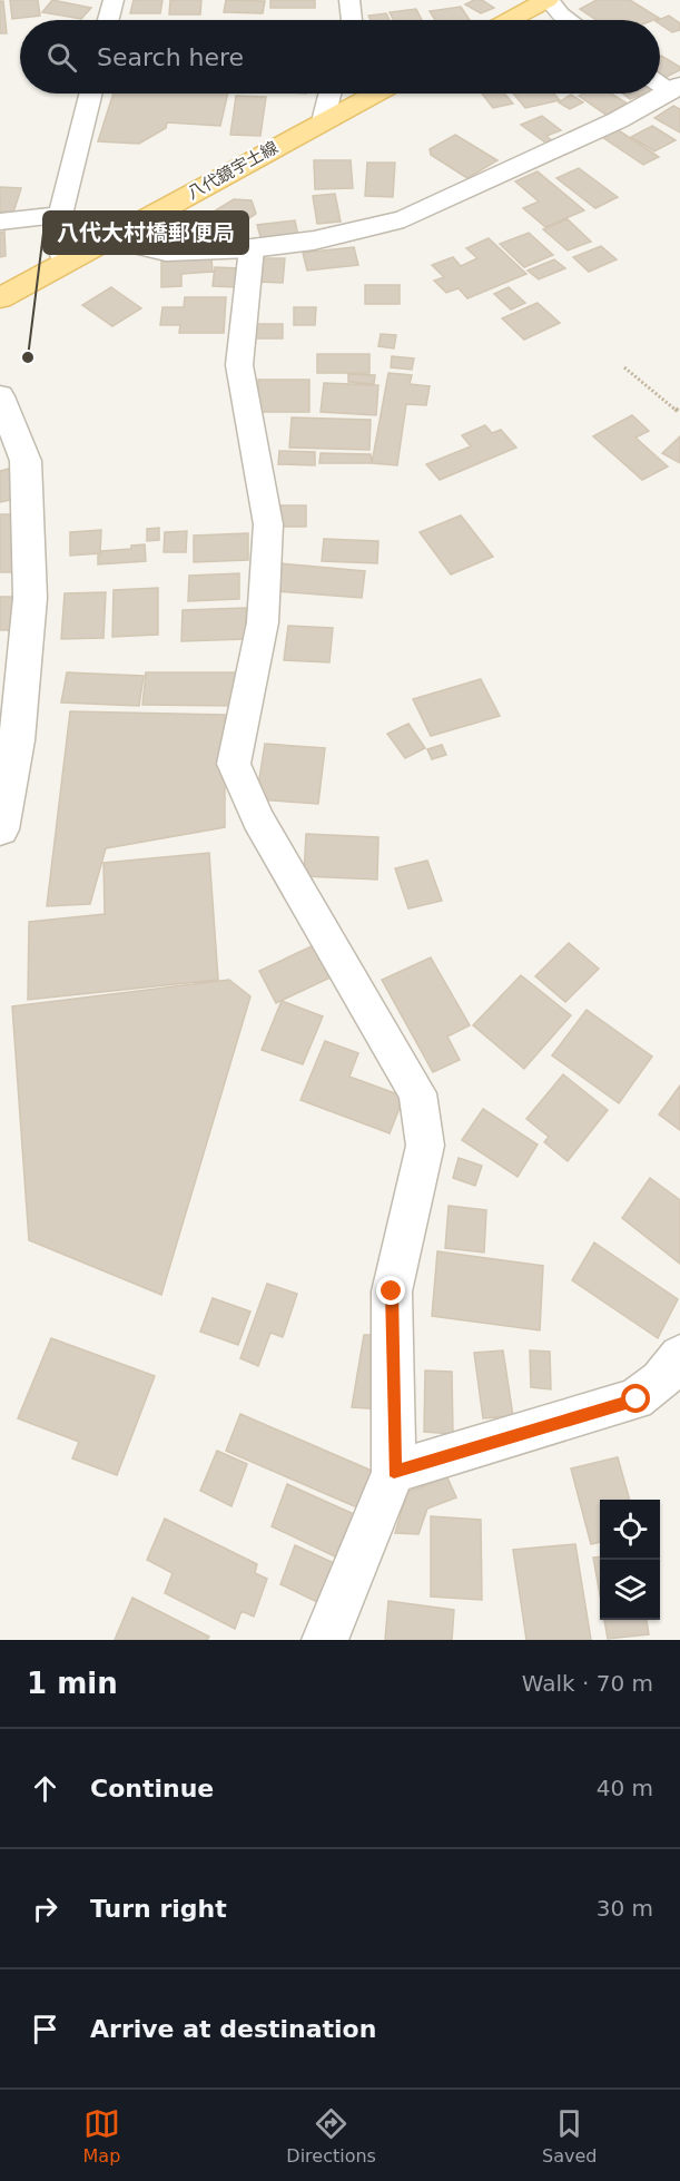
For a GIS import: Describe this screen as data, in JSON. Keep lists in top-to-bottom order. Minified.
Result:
{"streets":{"main road":["八代鏡宇土線"]},"places":["八代大村橋郵便局"],"page":{"search":"Search here","heading":["1 min","Walk · 70 m"],"list":[["Continue","40 m"],["Turn right","30 m"],"Arrive at destination"],"nav":["Map","Directions","Saved"]}}
